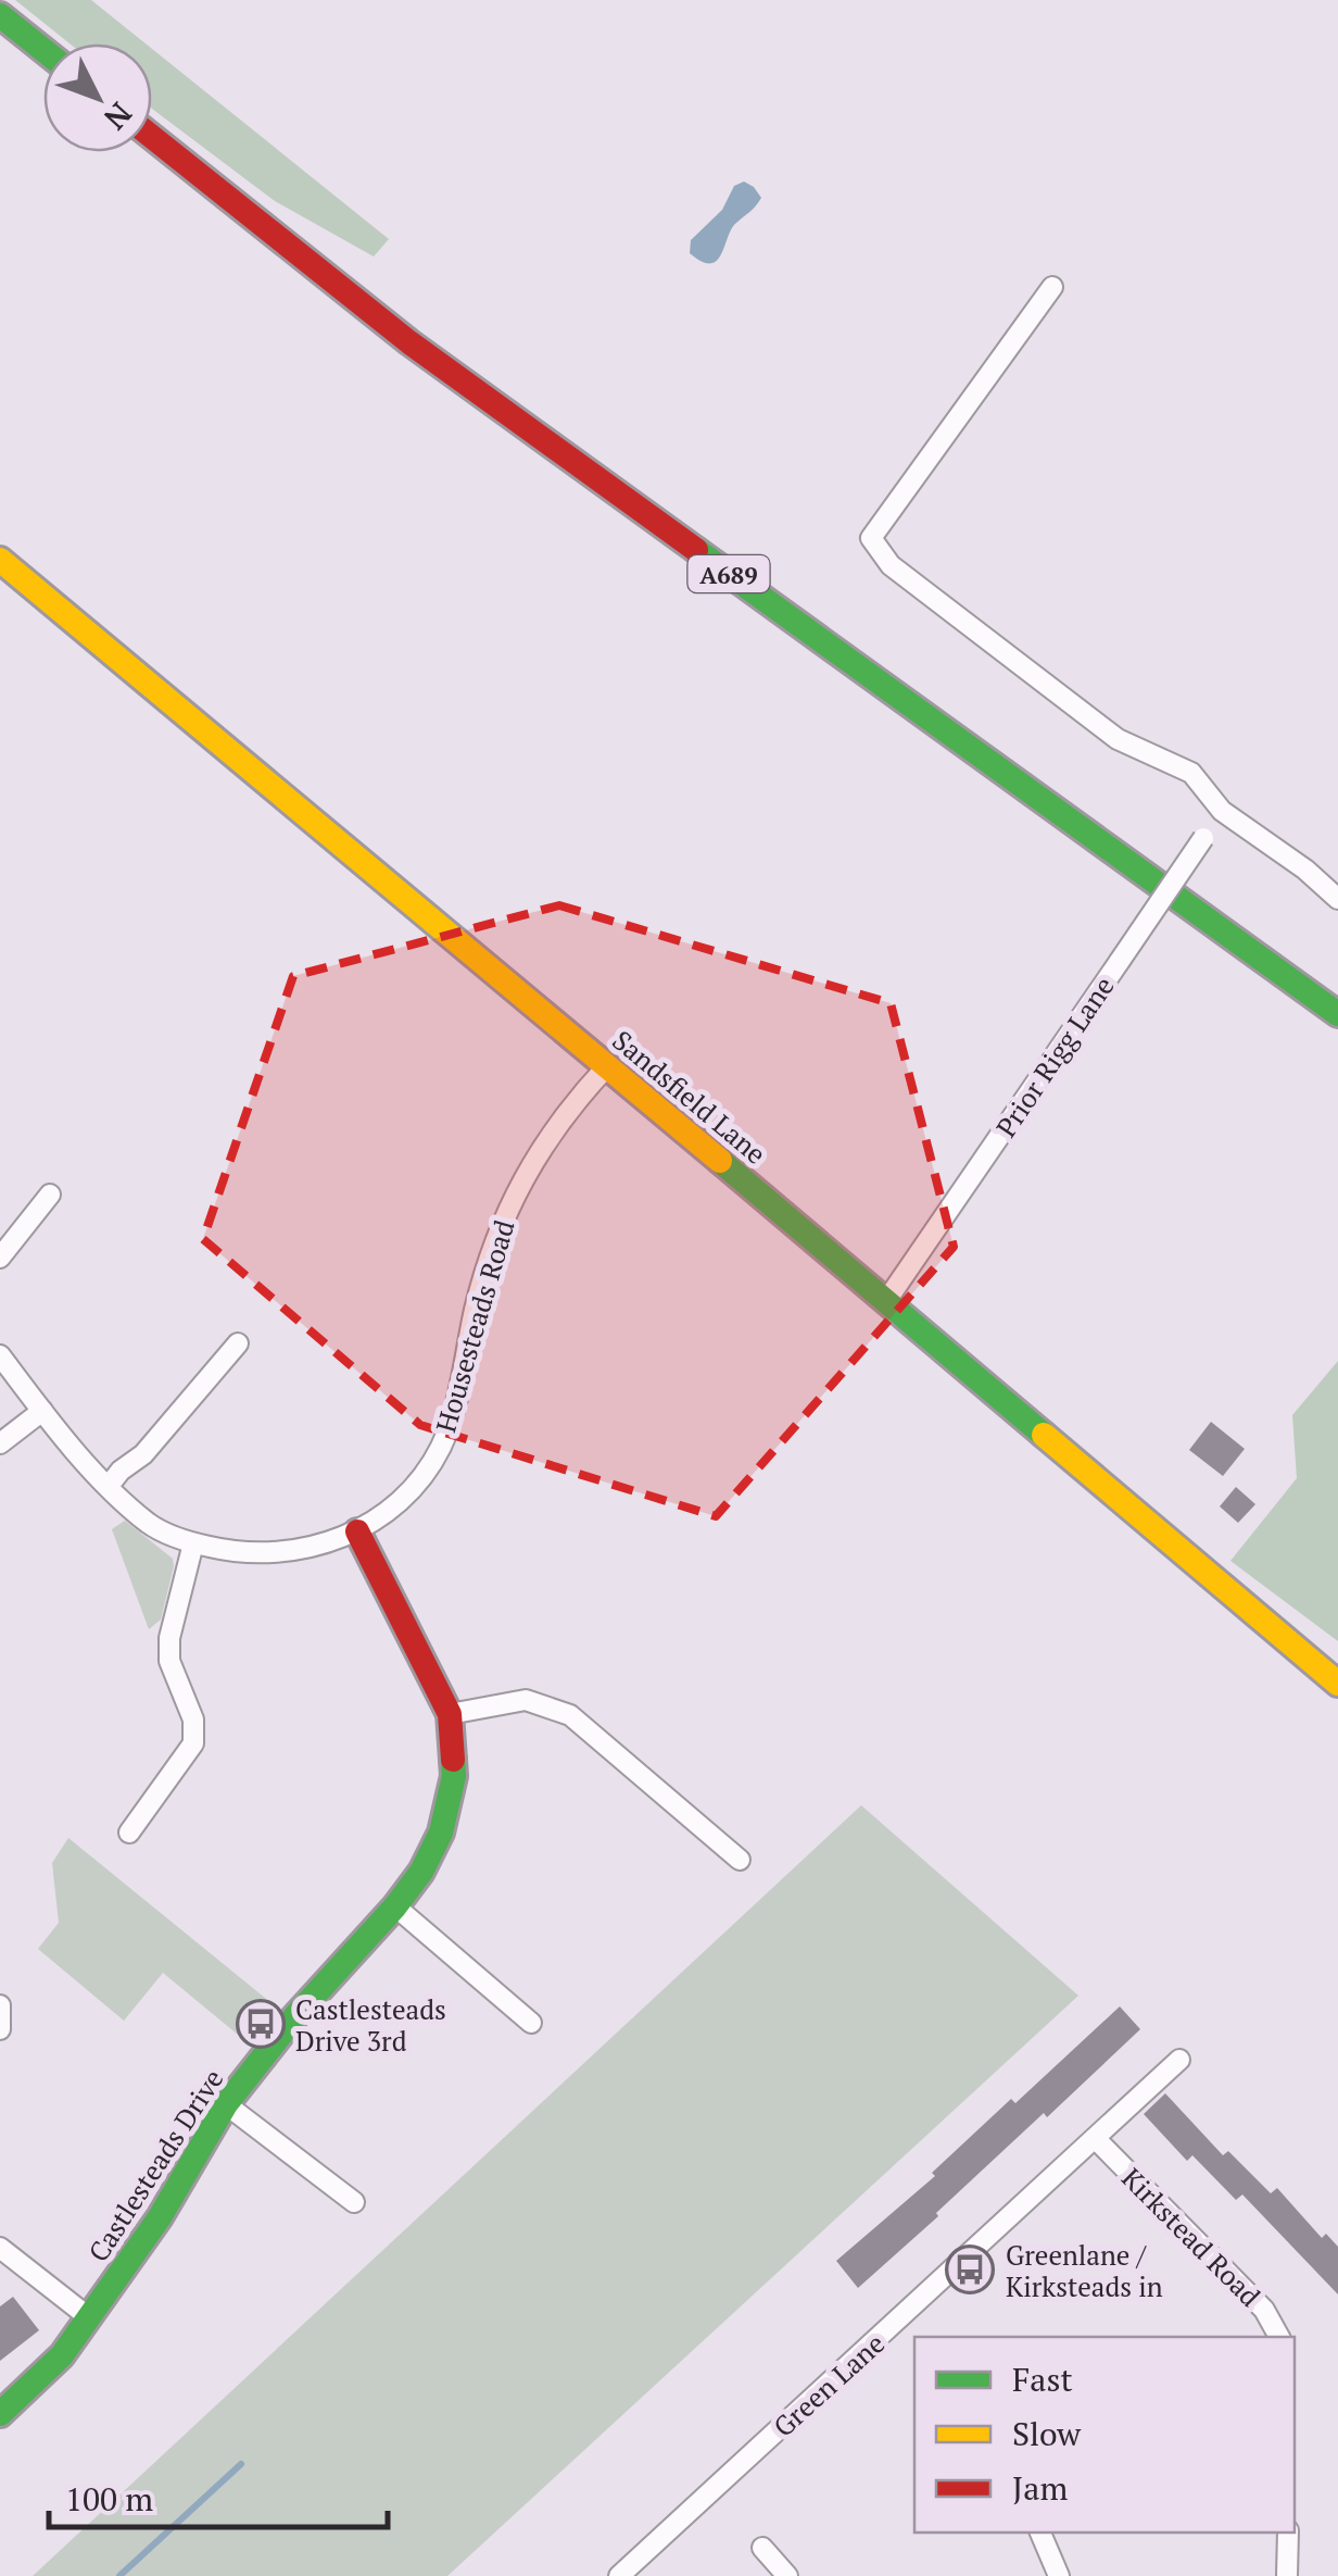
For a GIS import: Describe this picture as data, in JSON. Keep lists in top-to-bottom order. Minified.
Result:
{"streets":{"main road":["A689","Sandsfield Lane","Castlesteads Drive"],"street":["Prior Rigg Lane","Housesteads Road","Kirkstead Road","Green Lane"]},"crossings":[["Prior Rigg Lane","Sandsfield Lane"],["Sandsfield Lane","Housesteads Road"],["Housesteads Road","Castlesteads Drive"],["Kirkstead Road","Green Lane"]],"places":{"bus stop":["Castlesteads Drive 3rd","Greenlane / Kirksteads in"]},"legend":["Fast","Slow","Jam"],"scale_bar":"100 m","north":"bottom right"}
